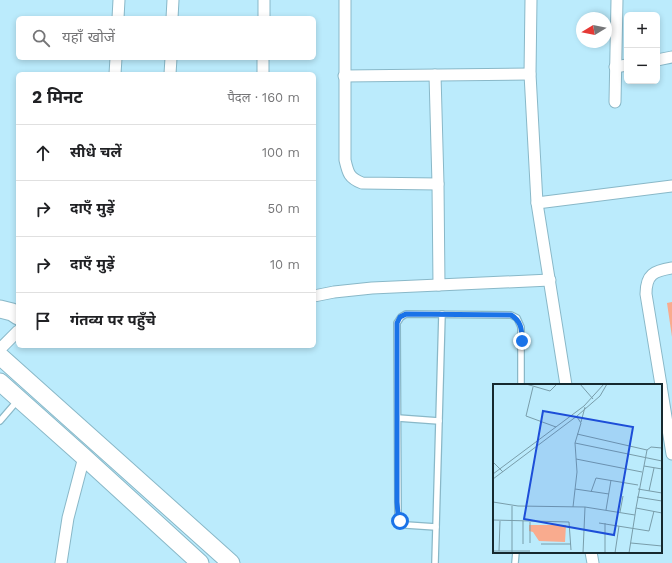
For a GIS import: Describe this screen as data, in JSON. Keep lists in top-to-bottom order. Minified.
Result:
{"north":"left","page":{"map_buttons":["+","−"],"search":"यहाँ खोजें","heading":["2 मिनट","पैदल · 160 m"],"list":[["सीधे चलें","100 m"],["दाएँ मुड़ें","50 m"],["दाएँ मुड़ें","10 m"],"गंतव्य पर पहुँचे"]}}
